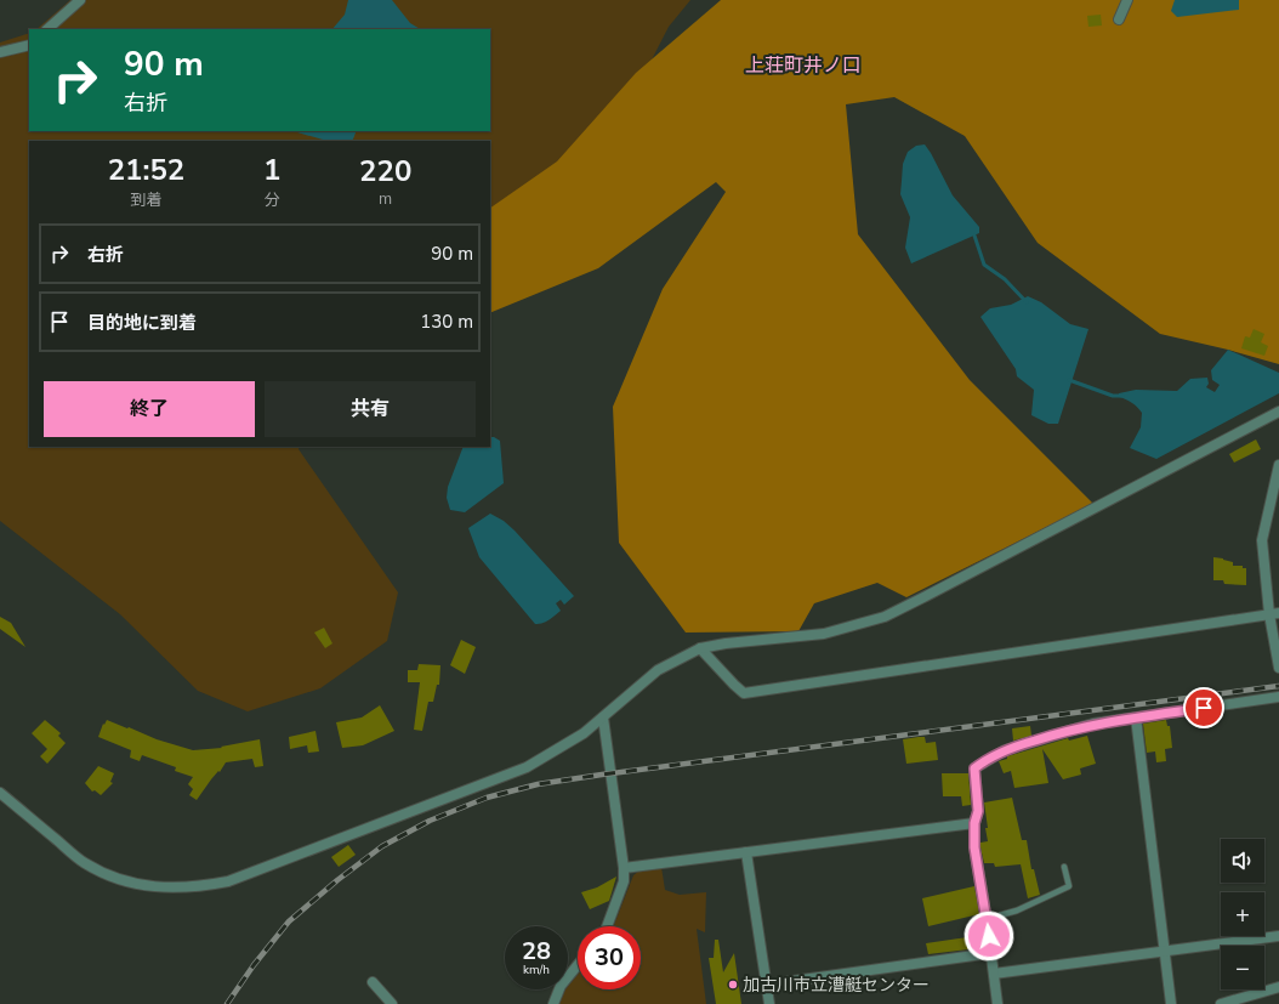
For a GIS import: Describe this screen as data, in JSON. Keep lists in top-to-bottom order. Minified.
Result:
{"districts":["上荘町井ノ口"],"places":["加古川市立漕艇センター"],"page":{"turn":["90 m","右折"],"eta":["21:52","到着","1","分","220","m"],"list":[{"name":"右折","value":"90 m"},{"name":"目的地に到着","value":"130 m"}],"buttons":["終了","共有"],"map_buttons":["+","−"],"speed":"28 km/h","limit":"30"}}
